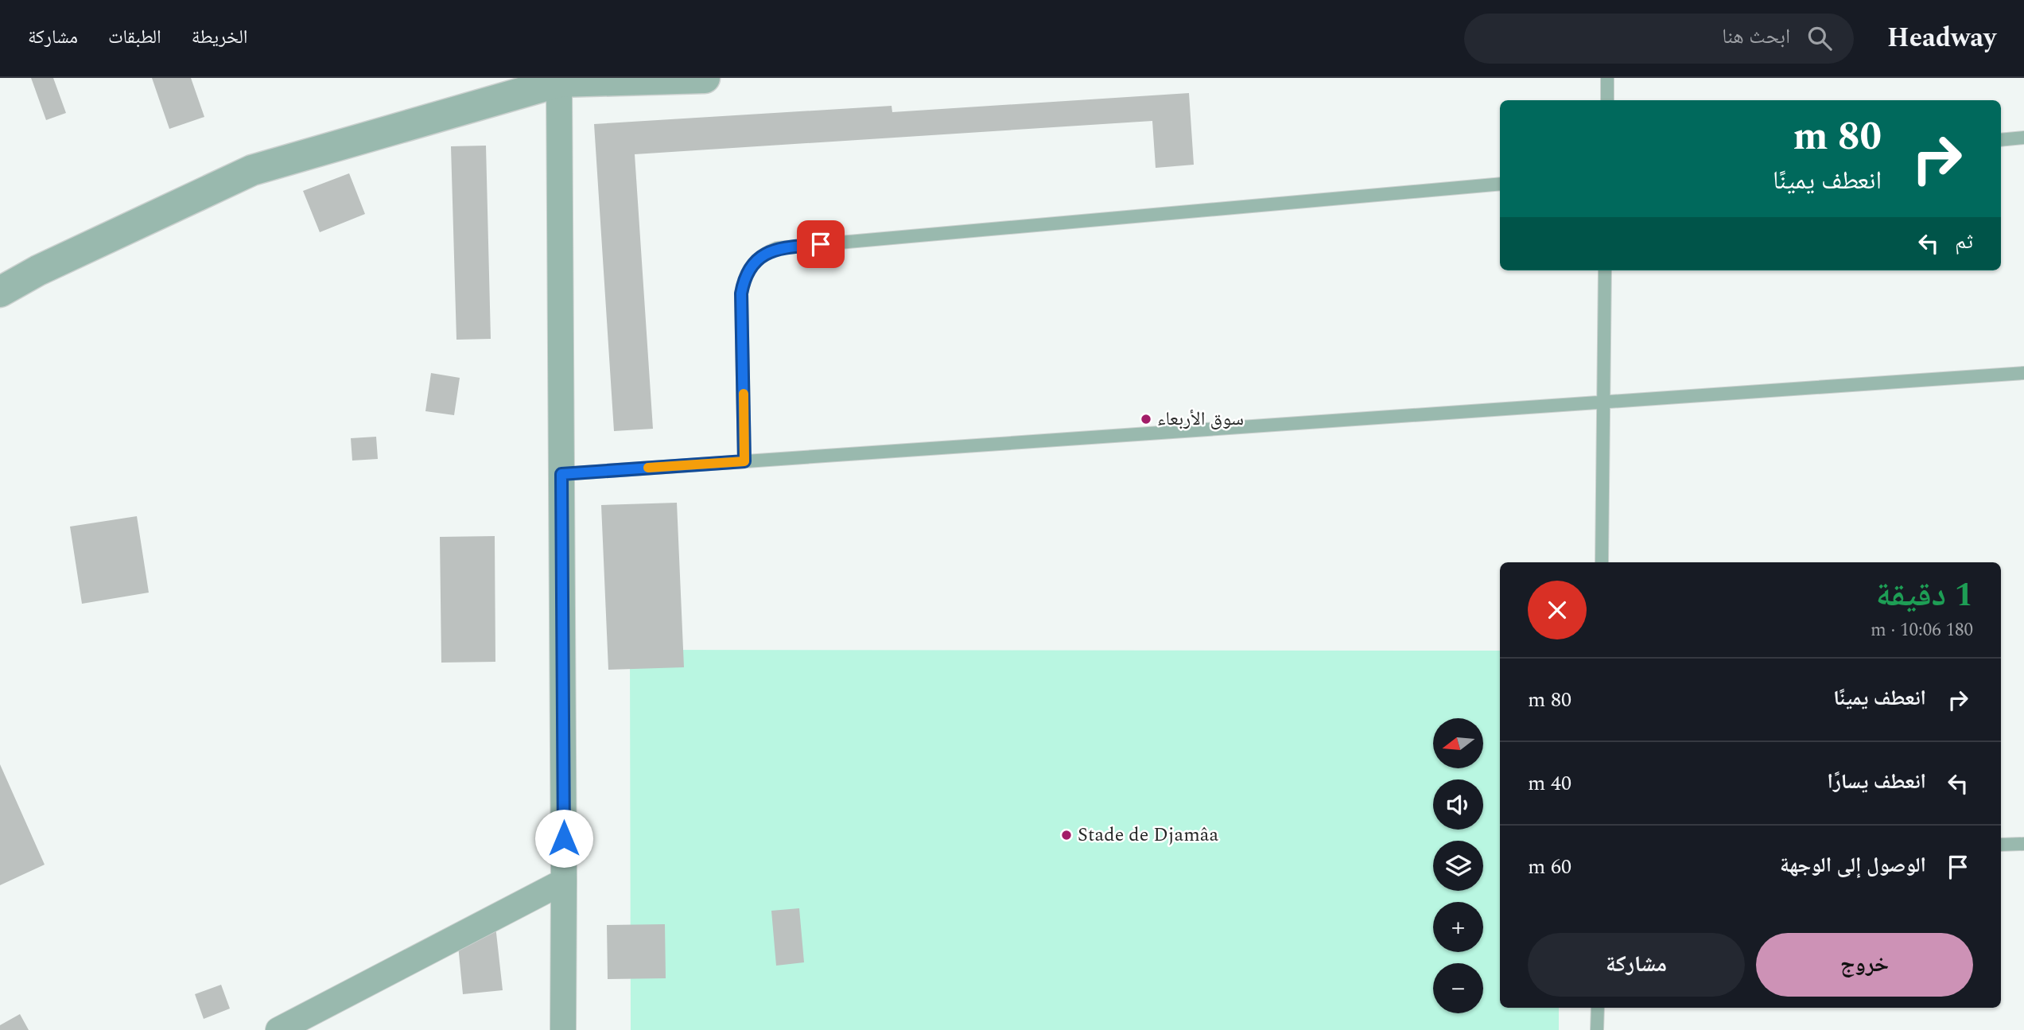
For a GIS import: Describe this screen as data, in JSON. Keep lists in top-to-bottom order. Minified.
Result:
{"places":["سوق الأربعاء","Stade de Djamâa"],"north":"left","page":{"header":"Headway","search":"ابحث هنا","nav":["الخريطة","الطبقات","مشاركة"],"turn":["80 m","انعطف يمينًا"],"then":"ثم","heading":["1 دقيقة","180 m · 10:06"],"list":[{"name":"انعطف يمينًا","value":"80 m"},{"name":"انعطف يسارًا","value":"40 m"},{"name":"الوصول إلى الوجهة","value":"60 m"}],"map_buttons":["+","−"],"buttons":["خروج","مشاركة"]}}
